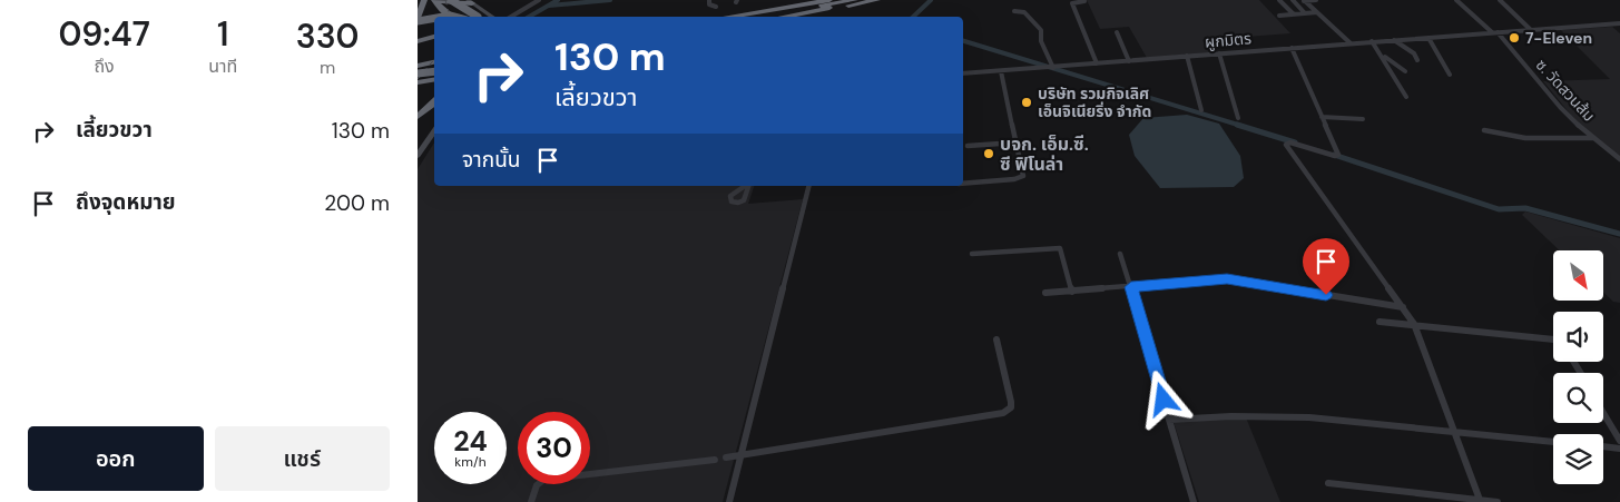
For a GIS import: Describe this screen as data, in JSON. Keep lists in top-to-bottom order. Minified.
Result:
{"streets":{"street":["ผูกมิตร","ซ. วัดสวนส้ม"]},"crossings":[["ผูกมิตร","ซ. วัดสวนส้ม"]],"places":["7-Eleven","บริษัท รวมกิจเลิศ เอ็นจิเนียริ่ง จำกัด","บจก. เอ็ม.ซี. ซี ฟิโนล่า"],"north":"bottom right","page":{"eta":["09:47","ถึง","1","นาที","330","m"],"turn":["130 m","เลี้ยวขวา"],"list":[{"name":"เลี้ยวขวา","value":"130 m"},{"name":"ถึงจุดหมาย","value":"200 m"}],"then":"จากนั้น","speed":"24 km/h","limit":"30","buttons":["ออก","แชร์"]}}
